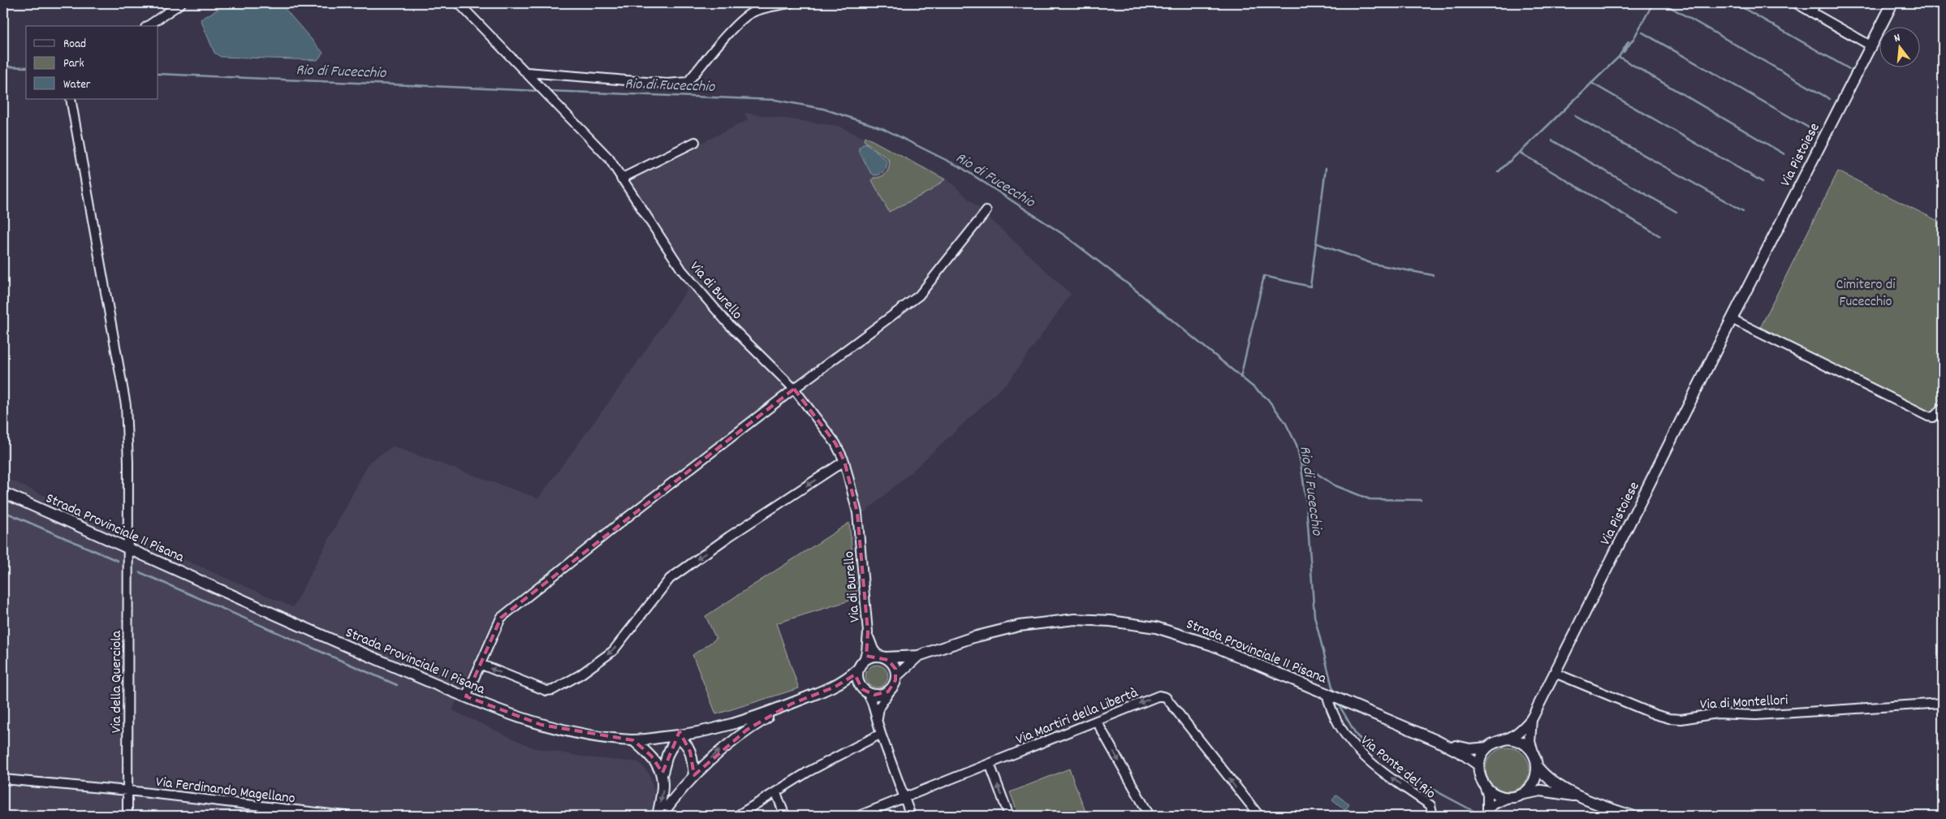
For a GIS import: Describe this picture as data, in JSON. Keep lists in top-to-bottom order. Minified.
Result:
{"streets":{"main road":["Via Pistoiese","Strada Provinciale 11 Pisana"],"street":["Via di Burello","Via della Querciola","Via di Montellori","Via Martiri della Libertà","Via Ponte del Rio","Via Ferdinando Magellano"]},"crossings":[["Via Pistoiese","Strada Provinciale 11 Pisana"],["Via Pistoiese","Via di Montellori"],["Via di Burello","Strada Provinciale 11 Pisana"],["Strada Provinciale 11 Pisana","Via della Querciola"],["Strada Provinciale 11 Pisana","Via Ponte del Rio"],["Via della Querciola","Via Ferdinando Magellano"]],"one_way":["Via Martiri della Libertà","Via Ponte del Rio"],"water":["Rio di Fucecchio"],"parks":["Cimitero di Fucecchio"],"legend":["Road","Park","Water"],"north":"top"}
